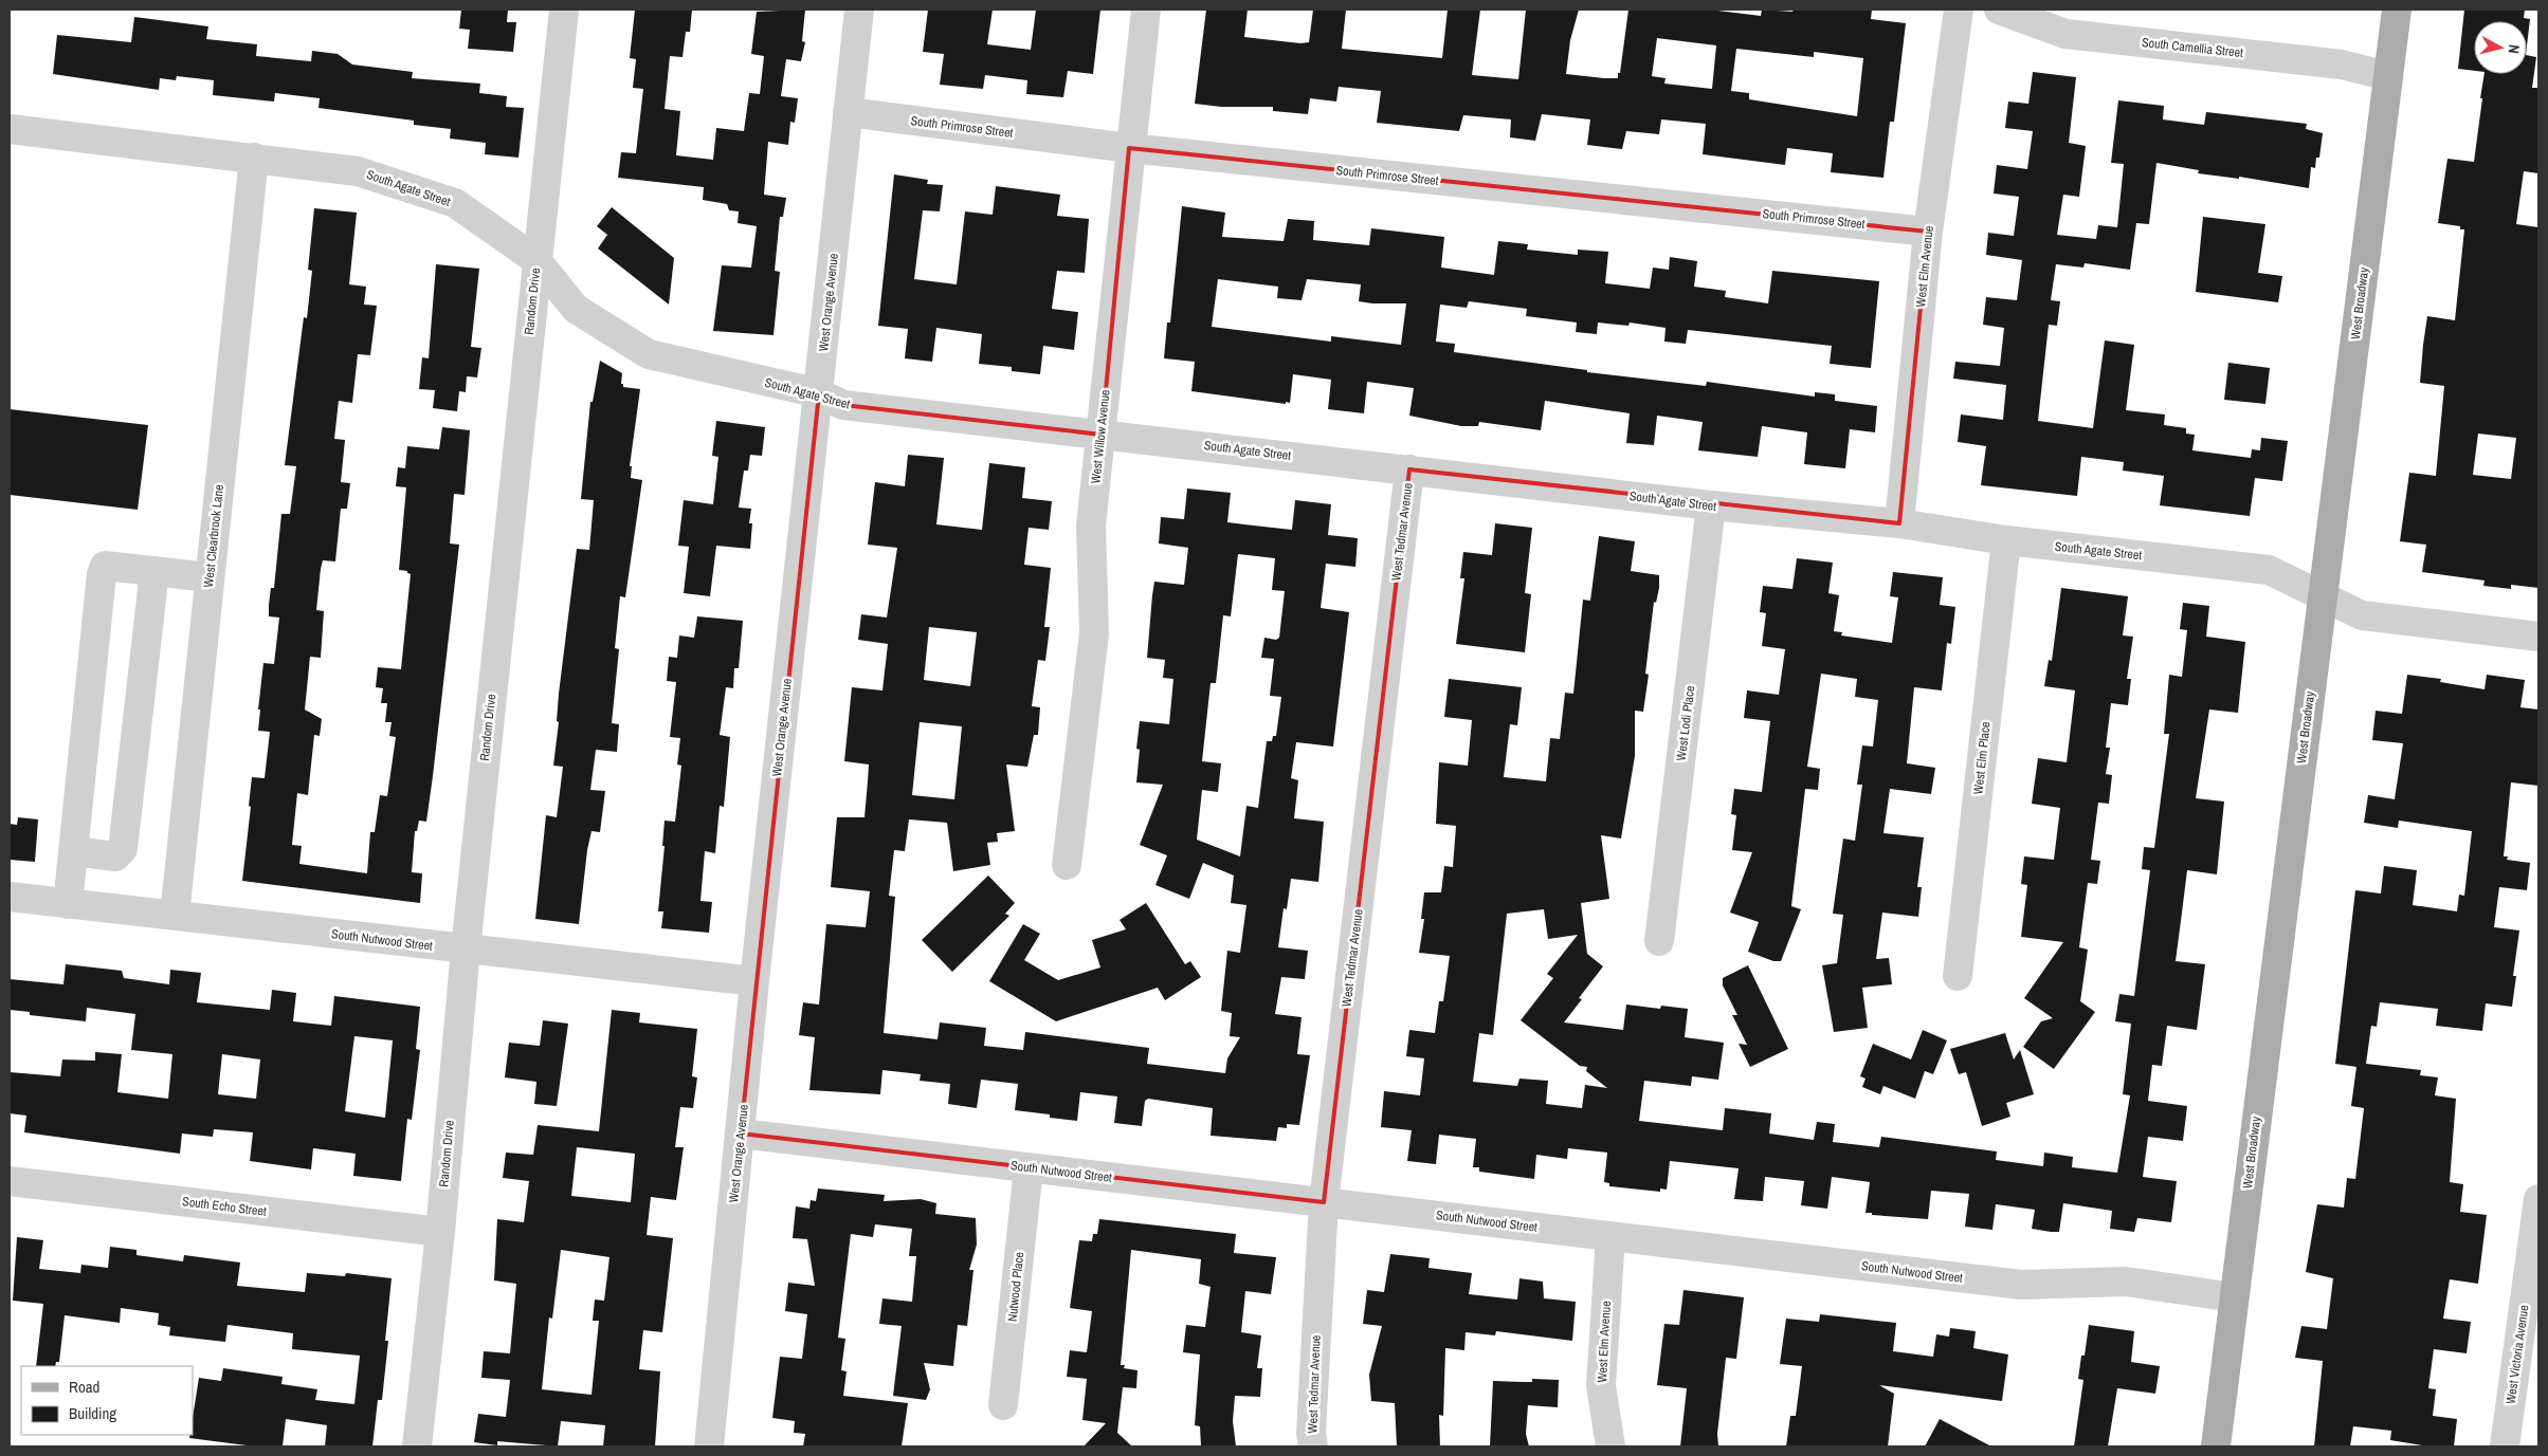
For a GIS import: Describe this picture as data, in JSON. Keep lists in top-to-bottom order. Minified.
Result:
{"streets":{"main road":["West Broadway"],"street":["South Camellia Street","South Primrose Street","South Agate Street","West Elm Avenue","Random Drive","West Orange Avenue","West Willow Avenue","West Tedmar Avenue","West Clearbrook Lane","West Lodi Place","West Elm Place","South Nutwood Street","South Echo Street","Nutwood Place","West Victoria Avenue"]},"crossings":[["South Camellia Street","West Broadway"],["South Primrose Street","West Elm Avenue"],["South Primrose Street","West Orange Avenue"],["South Primrose Street","West Willow Avenue"],["South Agate Street","West Elm Avenue"],["South Agate Street","Random Drive"],["South Agate Street","West Orange Avenue"],["South Agate Street","West Broadway"],["South Agate Street","West Willow Avenue"],["South Agate Street","West Tedmar Avenue"],["South Agate Street","West Clearbrook Lane"],["South Agate Street","West Lodi Place"],["South Agate Street","West Elm Place"],["West Elm Avenue","South Nutwood Street"],["Random Drive","South Nutwood Street"],["Random Drive","South Echo Street"],["West Orange Avenue","South Nutwood Street"],["West Broadway","South Nutwood Street"],["West Tedmar Avenue","South Nutwood Street"],["West Clearbrook Lane","South Nutwood Street"],["South Nutwood Street","Nutwood Place"]],"legend":["Road","Building"],"north":"right"}
